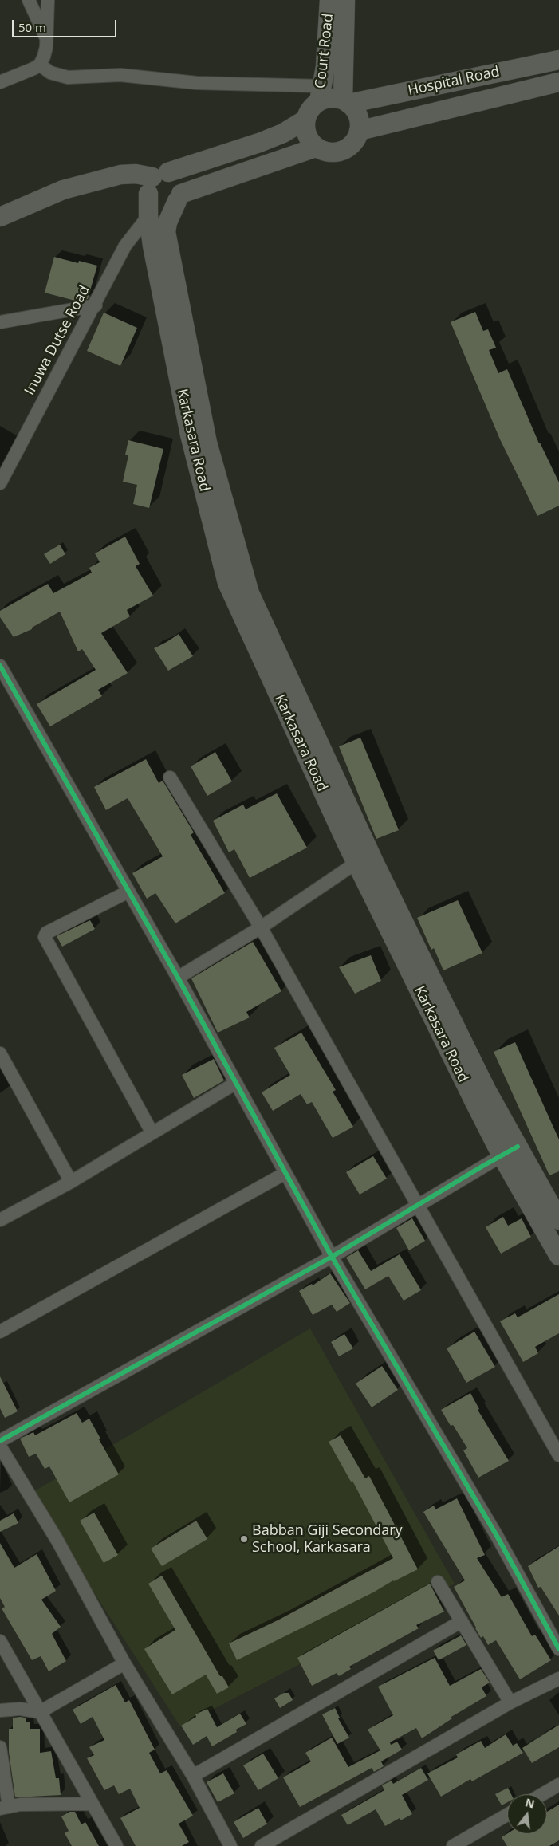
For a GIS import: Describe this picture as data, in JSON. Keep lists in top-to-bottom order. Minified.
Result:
{"streets":{"main road":["Court Road","Hospital Road","Karkasara Road"],"street":["Inuwa Dutse Road"]},"crossings":[["Court Road","Hospital Road"],["Inuwa Dutse Road","Karkasara Road"]],"places":["Babban Giji Secondary School, Karkasara"],"scale_bar":"50 m","north":"top"}
